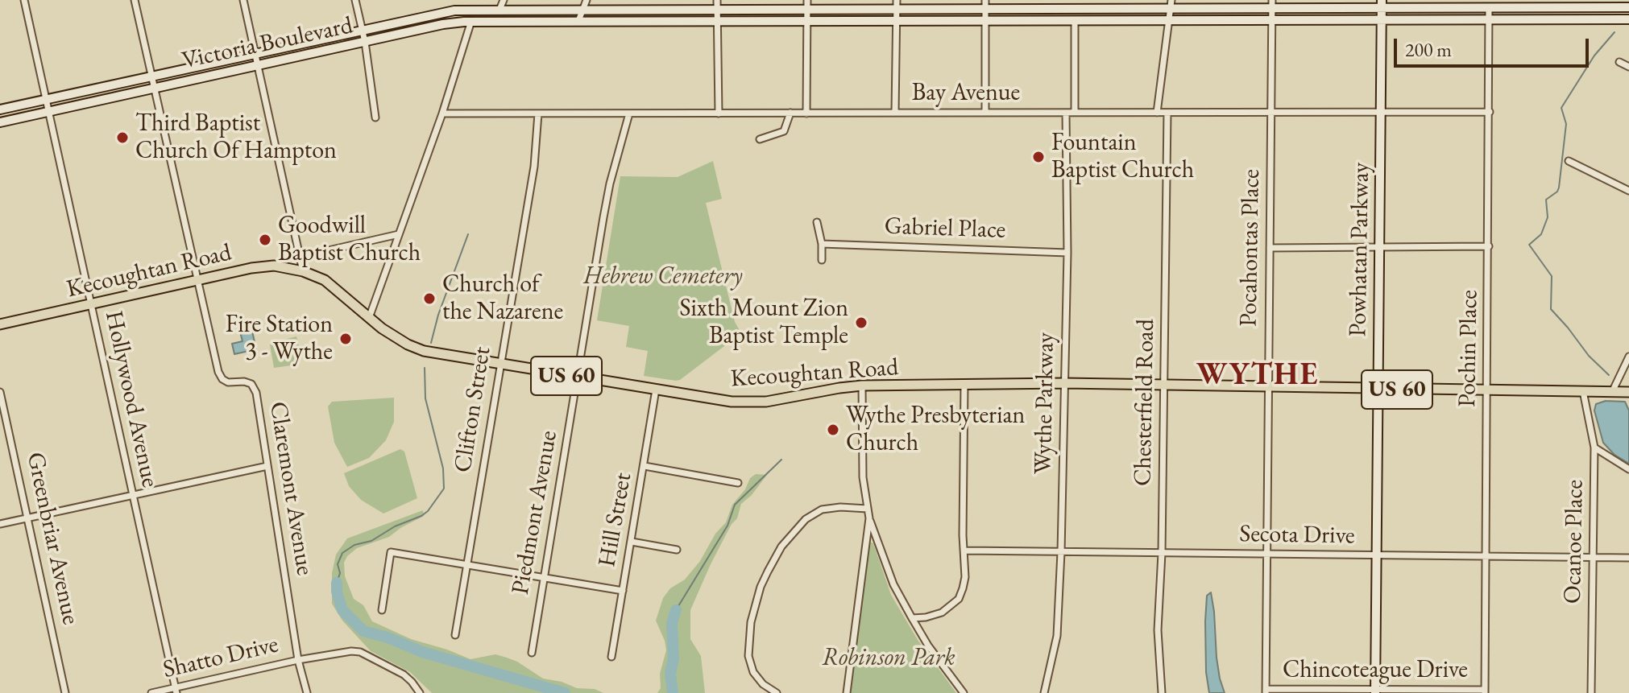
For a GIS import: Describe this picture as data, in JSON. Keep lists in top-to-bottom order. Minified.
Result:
{"streets":{"main road":["Victoria Boulevard","Powhatan Parkway","Kecoughtan Road","US 60"],"street":["Bay Avenue","Gabriel Place","Pocahontas Place","Pochin Place","Hollywood Avenue","Chesterfield Road","Wythe Parkway","Clifton Street","Claremont Avenue","Piedmont Avenue","Hill Street","Secota Drive","Greenbriar Avenue","Ocanoe Place","Shatto Drive","Chincoteague Drive"]},"crossings":[["Victoria Boulevard","Pocahontas Place"],["Victoria Boulevard","Powhatan Parkway"],["Victoria Boulevard","Pochin Place"],["Victoria Boulevard","Hollywood Avenue"],["Bay Avenue","Pocahontas Place"],["Bay Avenue","Powhatan Parkway"],["Bay Avenue","Pochin Place"],["Bay Avenue","Chesterfield Road"],["Bay Avenue","Wythe Parkway"],["Bay Avenue","Clifton Street"],["Bay Avenue","Piedmont Avenue"],["Gabriel Place","Wythe Parkway"],["Pocahontas Place","Kecoughtan Road"],["Pocahontas Place","Secota Drive"],["Pocahontas Place","Chincoteague Drive"],["Powhatan Parkway","Kecoughtan Road"],["Powhatan Parkway","Secota Drive"],["Powhatan Parkway","Chincoteague Drive"],["Kecoughtan Road","Pochin Place"],["Kecoughtan Road","Hollywood Avenue"],["Kecoughtan Road","Chesterfield Road"],["Kecoughtan Road","Wythe Parkway"],["Kecoughtan Road","Clifton Street"],["Kecoughtan Road","Claremont Avenue"],["Kecoughtan Road","Piedmont Avenue"],["Kecoughtan Road","Hill Street"],["Kecoughtan Road","Ocanoe Place"],["Pochin Place","Secota Drive"],["Pochin Place","Chincoteague Drive"],["Hollywood Avenue","Shatto Drive"],["Chesterfield Road","Secota Drive"],["Wythe Parkway","Secota Drive"],["Claremont Avenue","Shatto Drive"],["Secota Drive","Ocanoe Place"]],"districts":["WYTHE"],"parks":["Hebrew Cemetery","Robinson Park"],"places":["Third Baptist Church Of Hampton","Fountain Baptist Church","Goodwill Baptist Church","Church of the Nazarene","Sixth Mount Zion Baptist Temple","Fire Station 3 - Wythe","Wythe Presbyterian Church"],"scale_bar":"200 m"}
